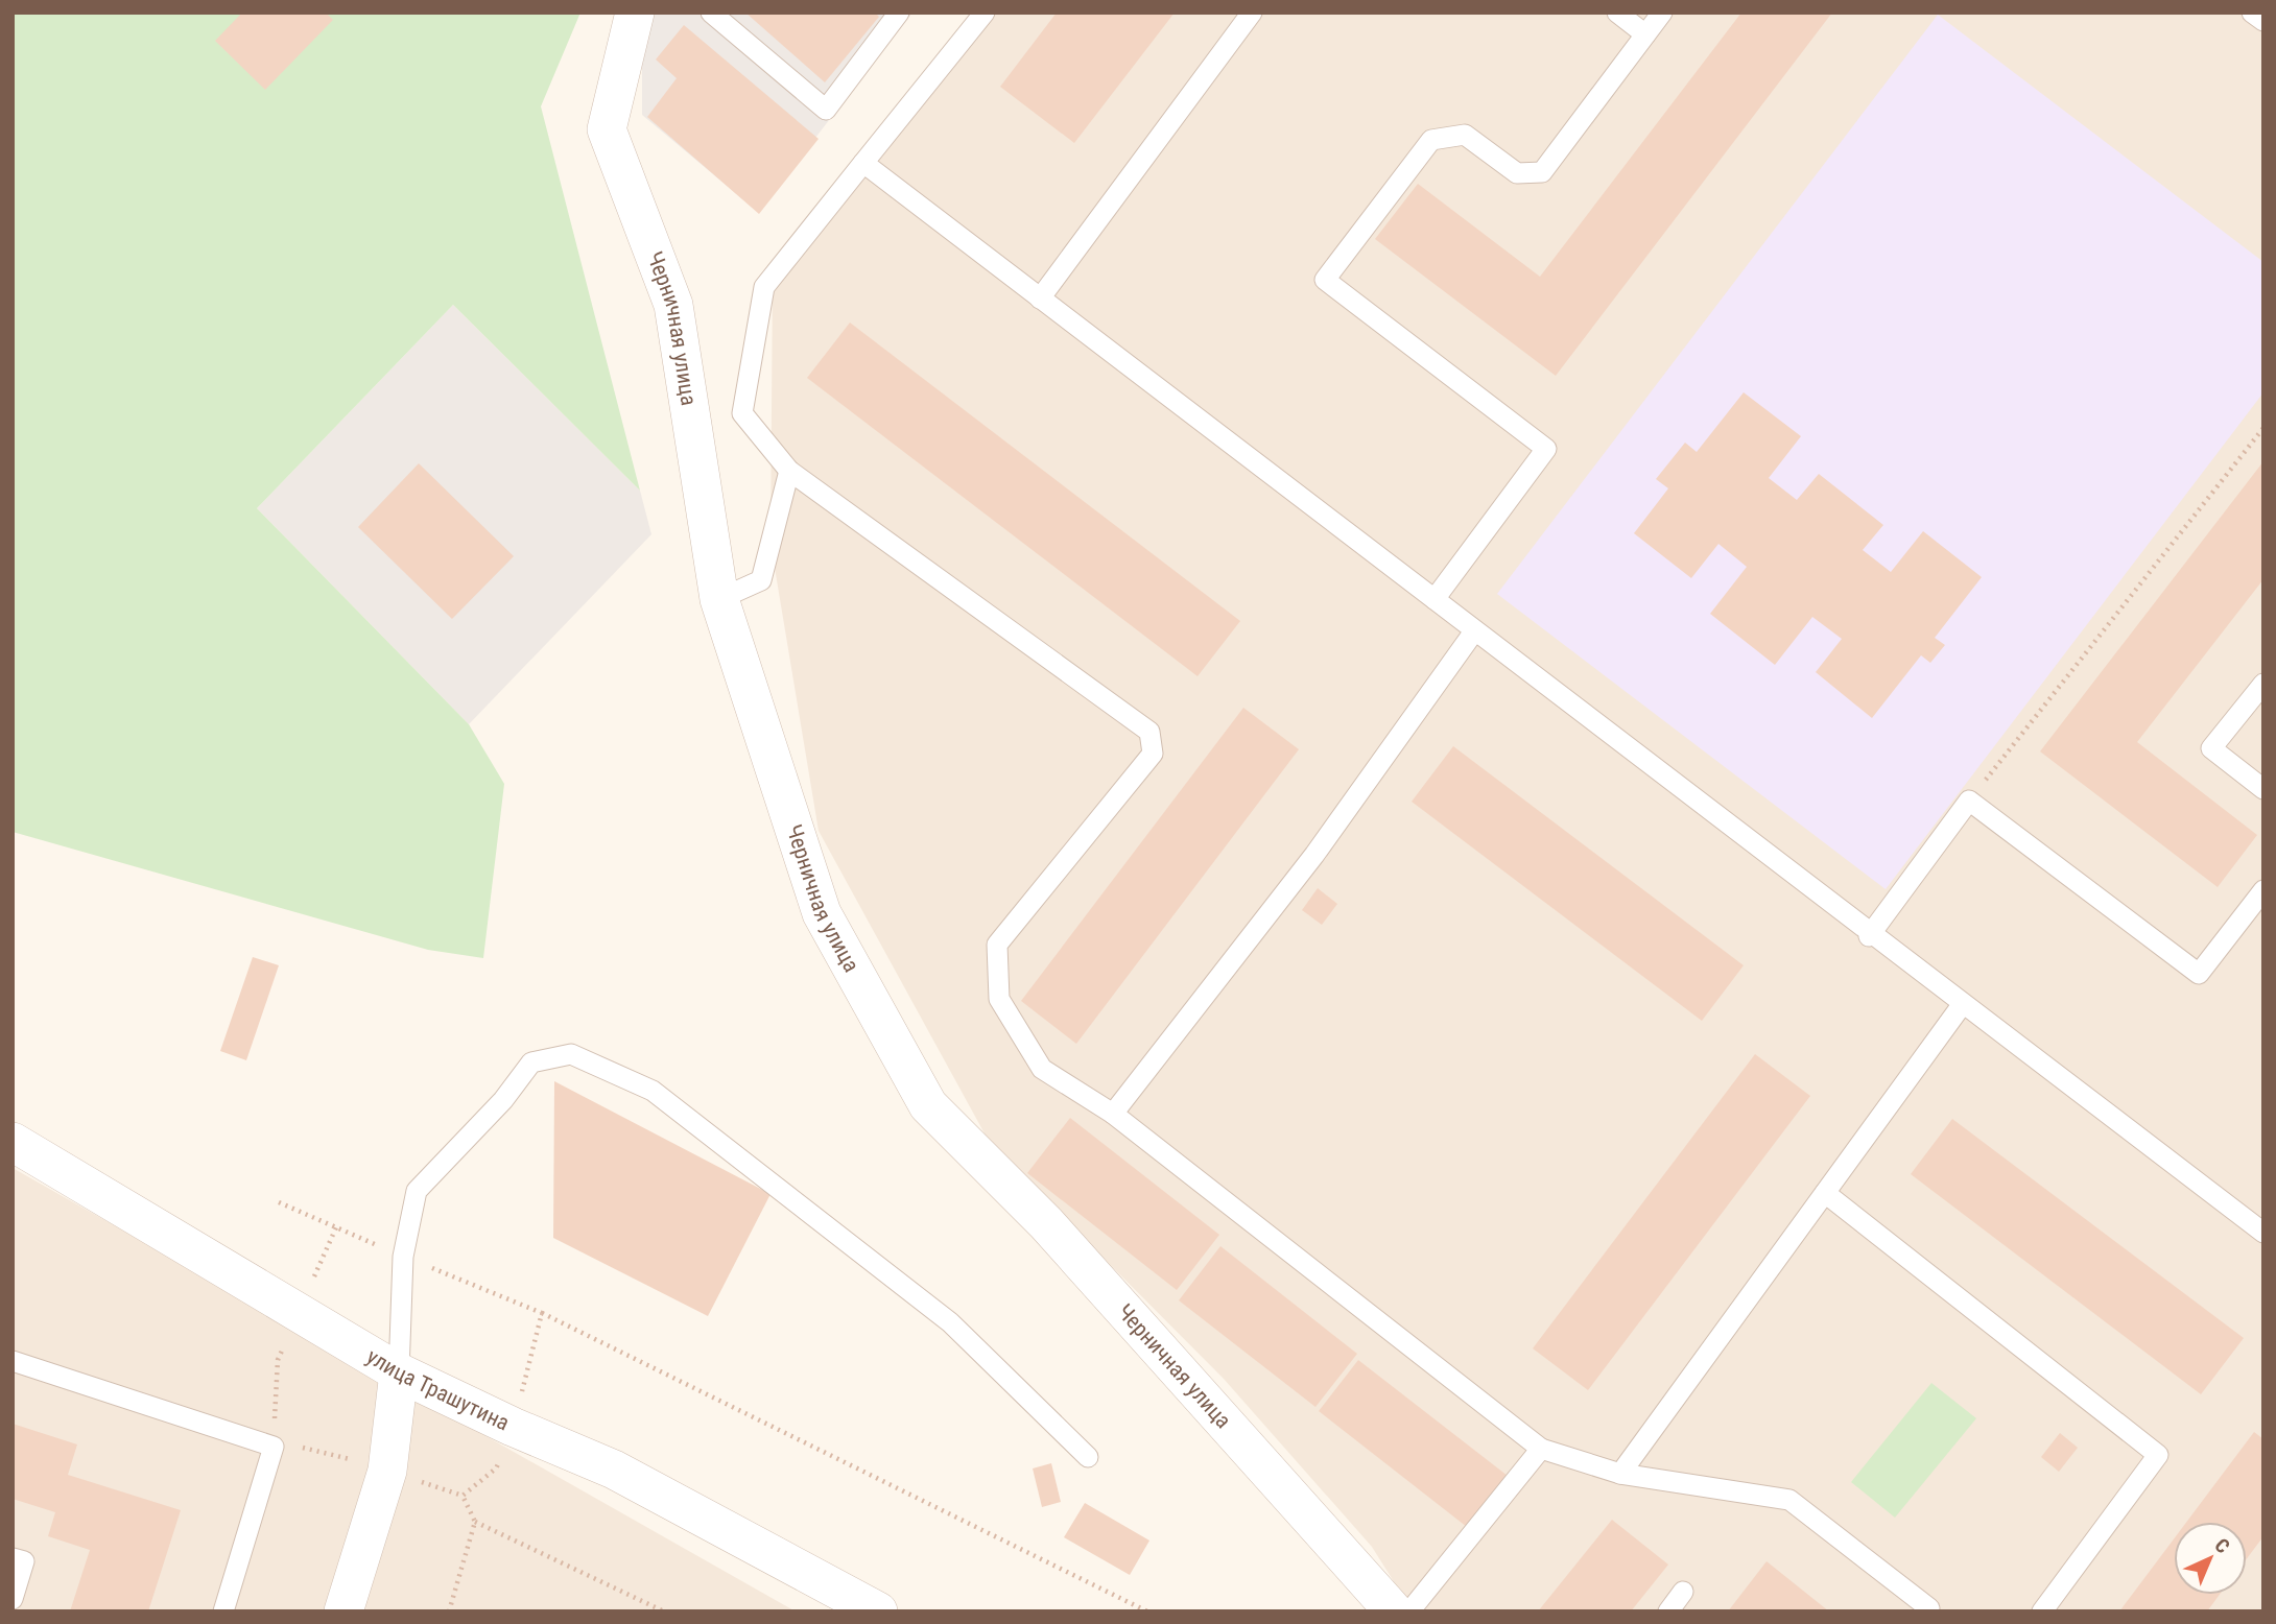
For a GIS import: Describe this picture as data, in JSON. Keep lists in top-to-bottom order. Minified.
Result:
{"streets":{"street":["Черничная улица","улица Трашутина"]},"north":"top right"}
